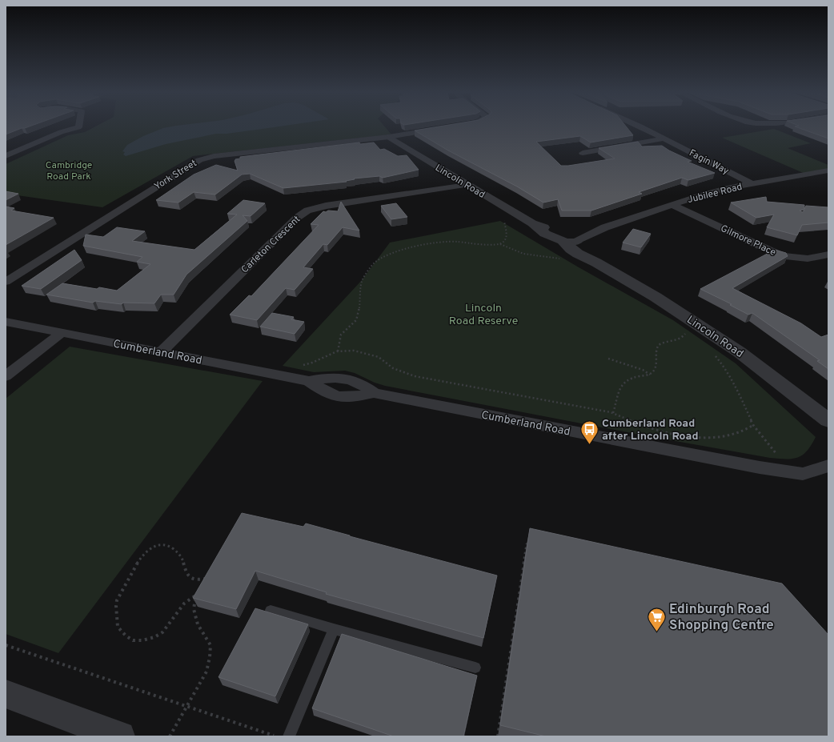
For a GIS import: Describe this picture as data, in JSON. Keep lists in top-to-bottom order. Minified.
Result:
{"streets":{"street":["Fagin Way","York Street","Lincoln Road","Jubilee Road","Gilmore Place","Carleton Crescent","Cumberland Road"]},"crossings":[["Fagin Way","Jubilee Road"],["York Street","Lincoln Road"],["Lincoln Road","Jubilee Road"],["Lincoln Road","Carleton Crescent"],["Jubilee Road","Gilmore Place"],["Carleton Crescent","Cumberland Road"]],"parks":["Cambridge Road Park","Lincoln Road Reserve"],"places":{"bus stop":["Cumberland Road after Lincoln Road"],"supermarket":["Edinburgh Road Shopping Centre"]}}
